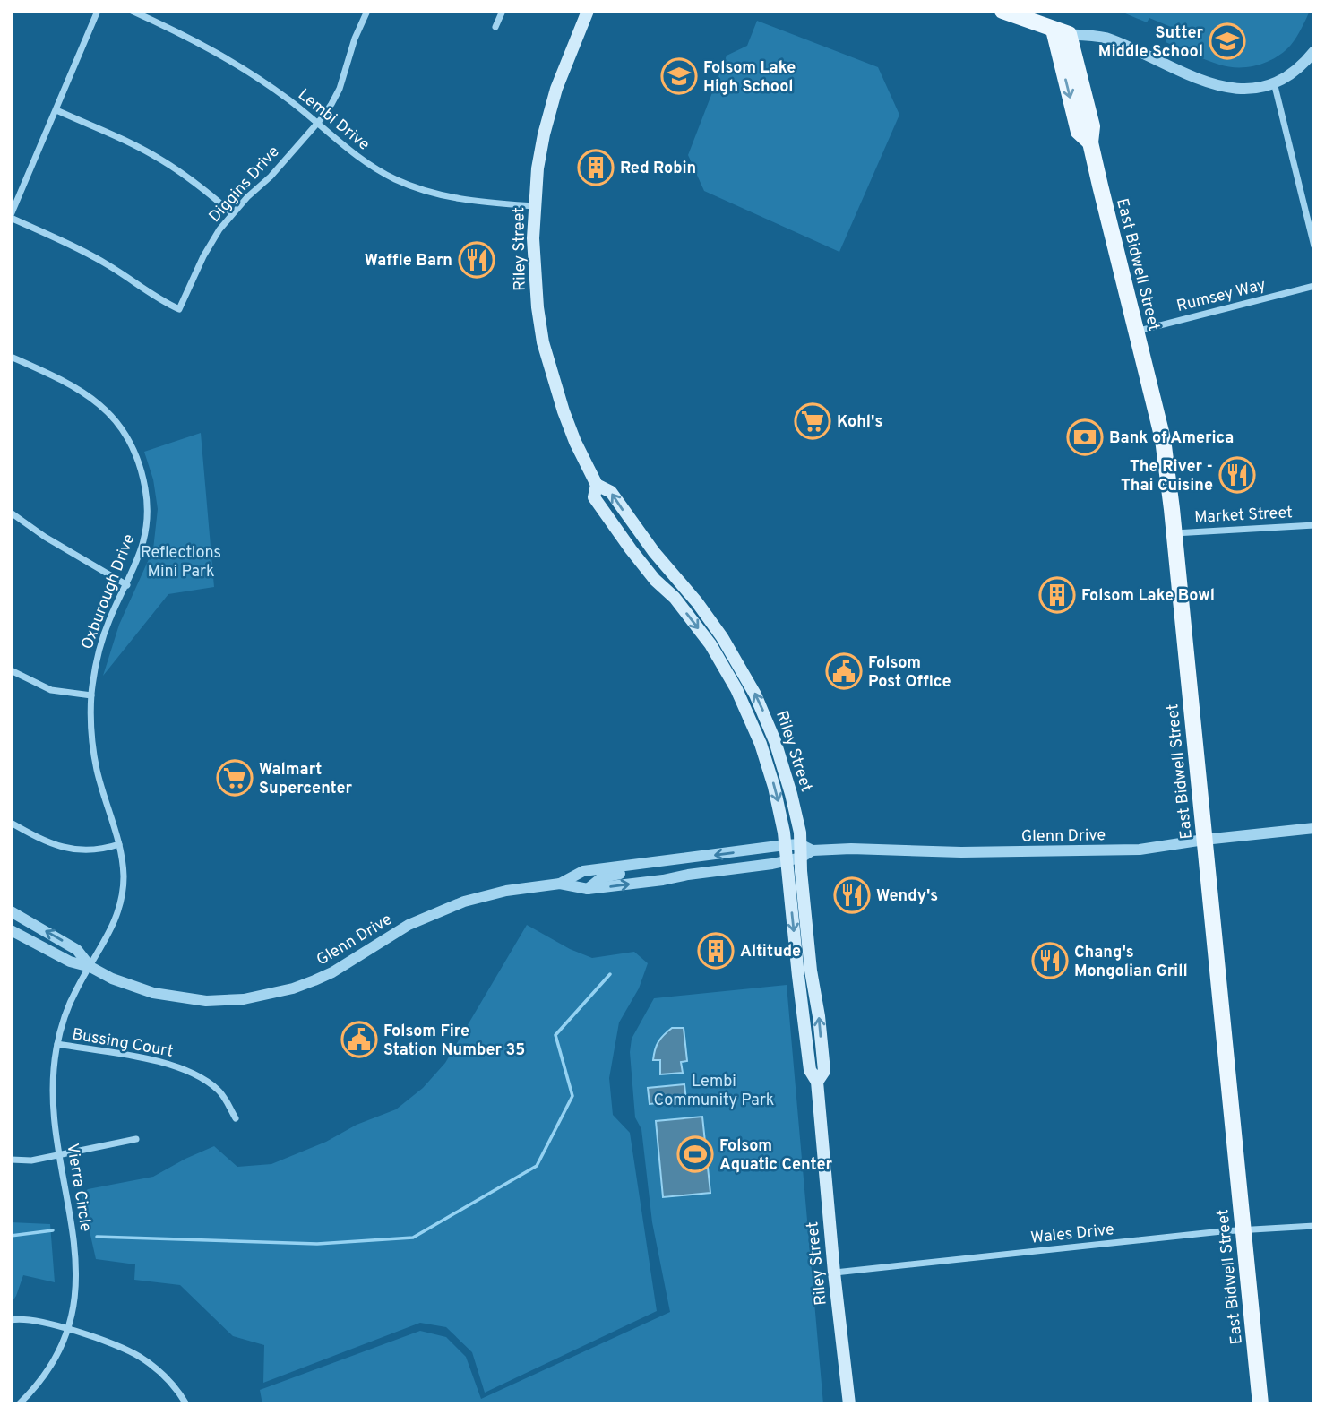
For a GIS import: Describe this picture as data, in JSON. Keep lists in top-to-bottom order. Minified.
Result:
{"streets":{"main road":["Riley Street","East Bidwell Street"],"street":["Lembi Drive","Diggins Drive","Rumsey Way","Market Street","Oxburough Drive","Glenn Drive","Bussing Court","Vierra Circle","Wales Drive"]},"crossings":[["Lembi Drive","Diggins Drive"],["Lembi Drive","Riley Street"],["Riley Street","Glenn Drive"],["Riley Street","Wales Drive"],["East Bidwell Street","Rumsey Way"],["East Bidwell Street","Market Street"],["East Bidwell Street","Glenn Drive"],["East Bidwell Street","Wales Drive"],["Oxburough Drive","Glenn Drive"],["Oxburough Drive","Vierra Circle"],["Glenn Drive","Vierra Circle"],["Bussing Court","Vierra Circle"]],"parks":["Reflections Mini Park","Lembi Community Park"],"places":{"school or university":["Sutter Middle School","Folsom Lake High School"],"building":["Red Robin","Folsom Lake Bowl","Altitude"],"restaurant":["Waffle Barn","The River - Thai Cuisine","Wendy's","Chang's Mongolian Grill"],"supermarket":["Kohl's","Walmart Supercenter"],"bank":["Bank of America"],"public building":["Folsom Post Office","Folsom Fire Station Number 35"],"sports":["Folsom Aquatic Center"]}}
